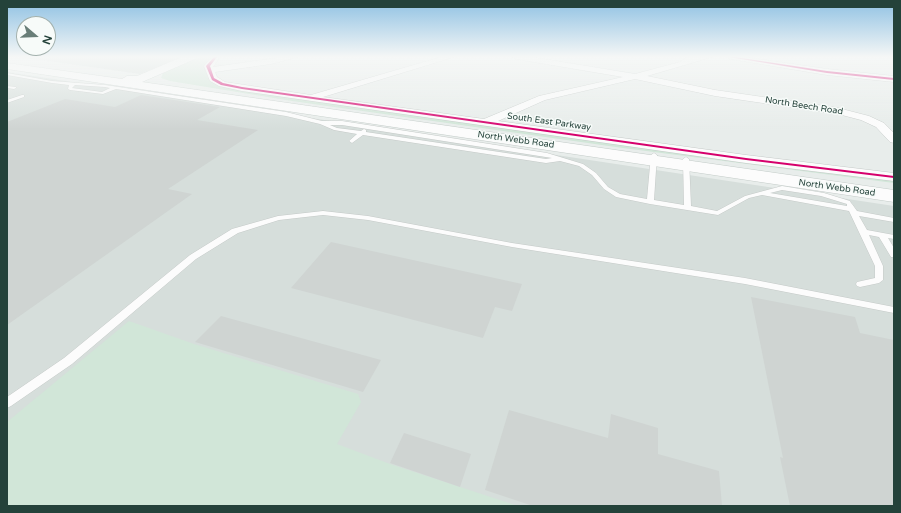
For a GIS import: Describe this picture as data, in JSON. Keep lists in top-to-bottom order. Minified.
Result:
{"streets":{"main road":["North Webb Road"],"street":["North Beech Road","South East Parkway"]},"north":"right"}
